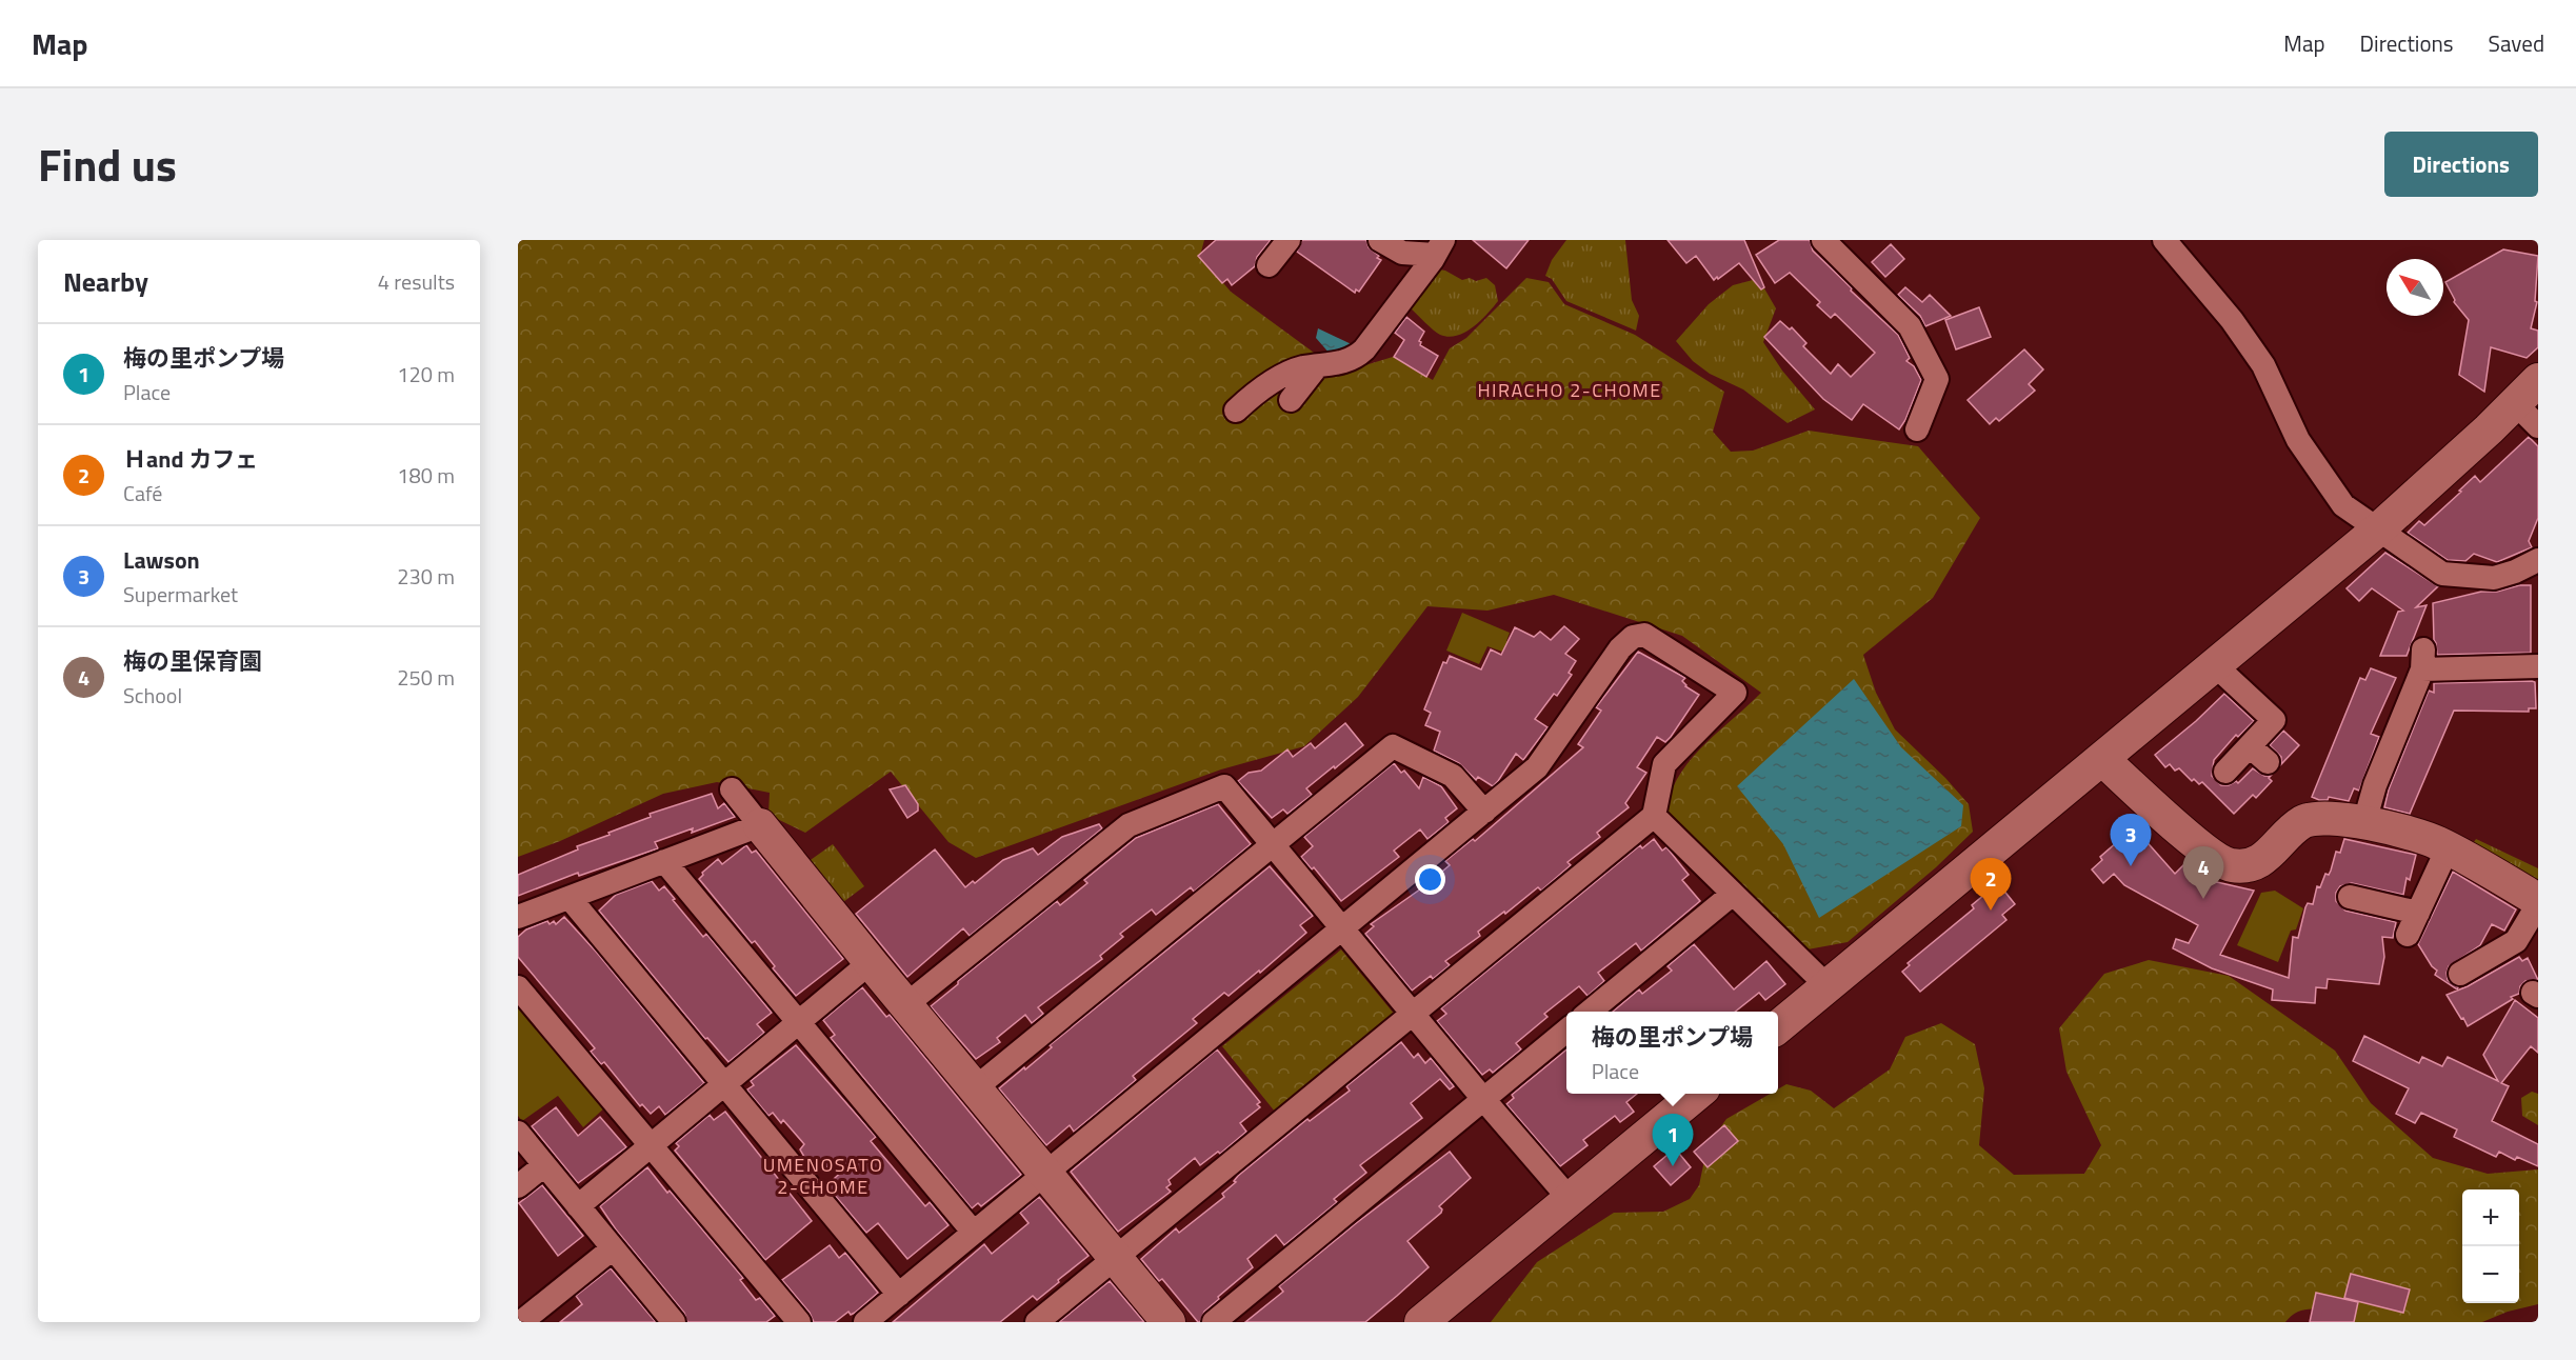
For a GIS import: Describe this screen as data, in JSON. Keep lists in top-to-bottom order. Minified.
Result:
{"districts":["HIRACHO 2-CHOME","UMENOSATO 2-CHOME"],"north":"top left","page":{"header":"Map","nav":["Map","Directions","Saved"],"title":"Find us","buttons":"Directions","heading":["Nearby","4 results"],"list":[{"mark":"1","name":"梅の里ポンプ場","note":"Place","value":"120 m"},{"mark":"2","name":"Ｈand カフェ","note":"Café","value":"180 m"},{"mark":"3","name":"Lawson","note":"Supermarket","value":"230 m"},{"mark":"4","name":"梅の里保育園","note":"School","value":"250 m"}],"pins":["3","4","2","1"],"popup":["梅の里ポンプ場","Place"],"map_buttons":["+","−"]}}
